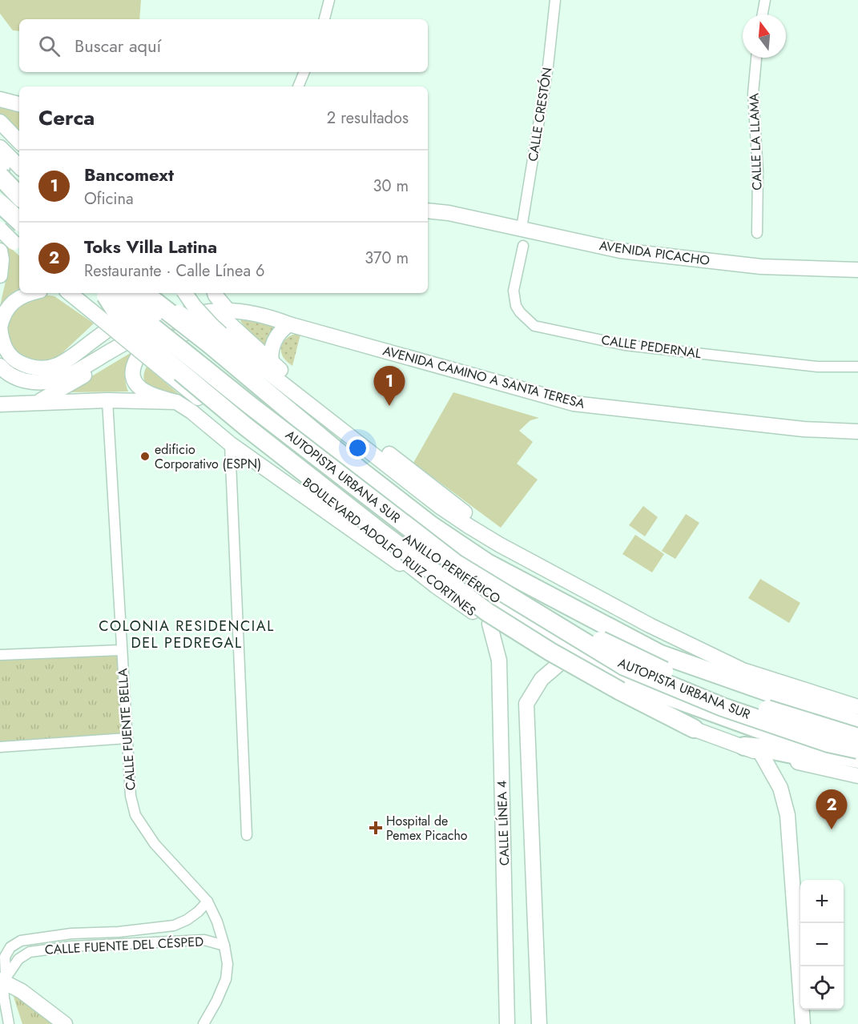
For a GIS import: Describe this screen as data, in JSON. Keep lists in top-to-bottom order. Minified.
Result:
{"streets":{"highway":["AUTOPISTA URBANA SUR","ANILLO PERIFÉRICO"],"main road":["AVENIDA PICACHO","AVENIDA CAMINO A SANTA TERESA","BOULEVARD ADOLFO RUIZ CORTINES","CALLE LÍNEA 4"],"street":["CALLE CRESTÓN","CALLE LA LLAMA","CALLE PEDERNAL","CALLE FUENTE BELLA","CALLE FUENTE DEL CÉSPED"]},"crossings":[["CALLE CRESTÓN","AVENIDA PICACHO"],["AUTOPISTA URBANA SUR","ANILLO PERIFÉRICO"],["BOULEVARD ADOLFO RUIZ CORTINES","CALLE LÍNEA 4"],["CALLE FUENTE BELLA","CALLE FUENTE DEL CÉSPED"]],"districts":["COLONIA RESIDENCIAL DEL PEDREGAL"],"places":{"other":["edificio Corporativo (ESPN)"],"health":["Hospital de Pemex Picacho"]},"north":"top","page":{"search":"Buscar aquí","heading":["Cerca","2 resultados"],"list":[{"mark":"1","name":"Bancomext","note":"Oficina","value":"30 m"},{"mark":"2","name":"Toks Villa Latina","note":"Restaurante · Calle Línea 6","value":"370 m"}],"pins":["1","2"],"map_buttons":["+","−"]}}
